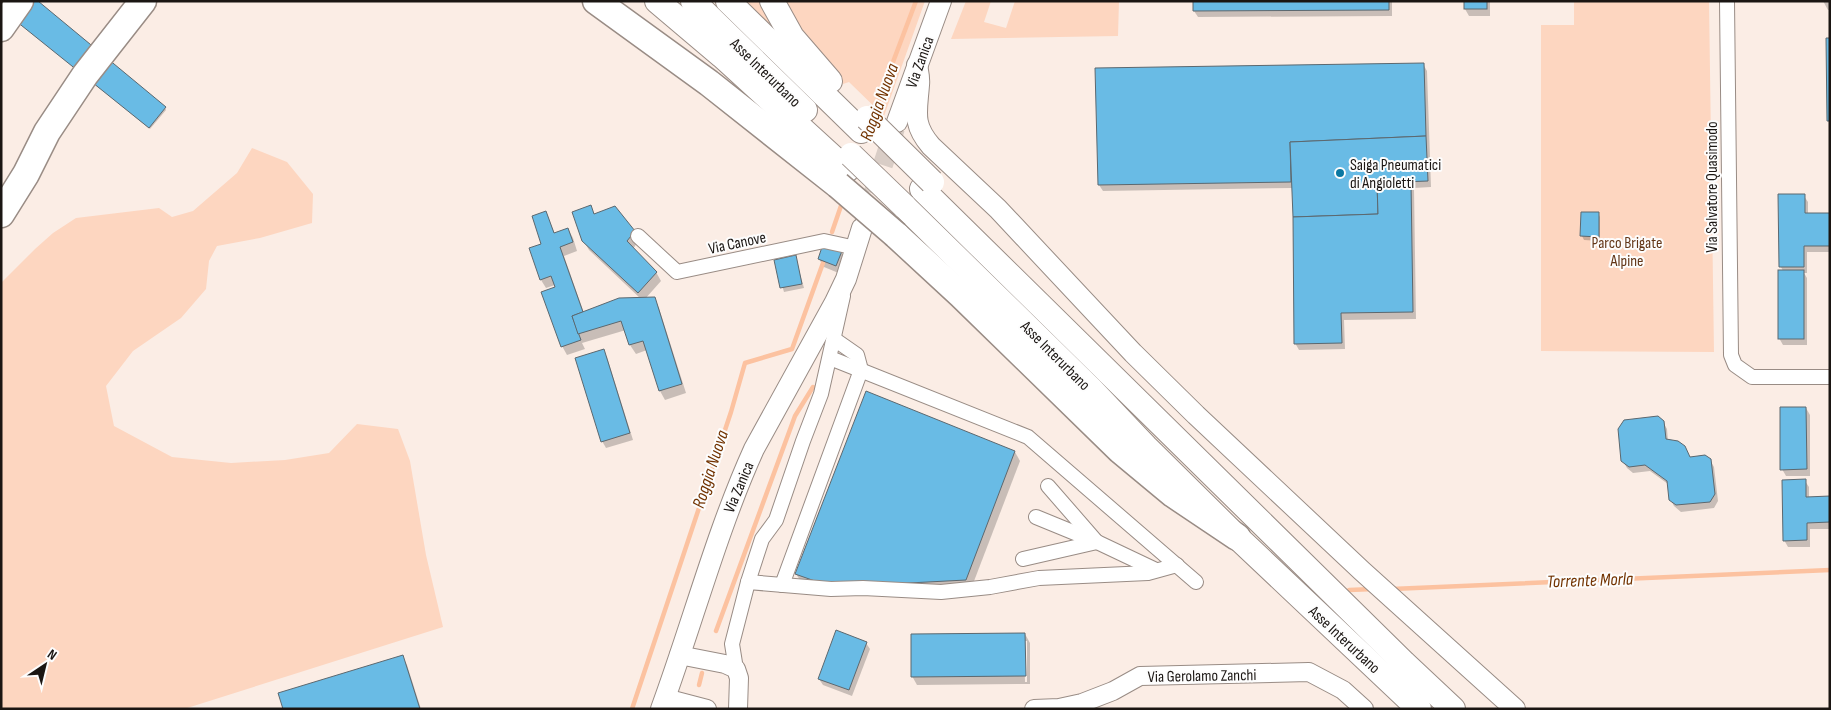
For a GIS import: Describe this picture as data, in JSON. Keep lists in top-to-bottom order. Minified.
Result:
{"streets":{"highway":["Asse Interurbano"],"main road":["Via Zanica"],"street":["Via Salvatore Quasimodo","Via Canove","Via Gerolamo Zanchi"]},"crossings":[["Via Zanica","Via Canove"]],"water":["Roggia Nuova","Torrente Morla"],"parks":["Parco Brigate Alpine"],"places":["Saiga Pneumatici di Angioletti"],"north":"top right"}
